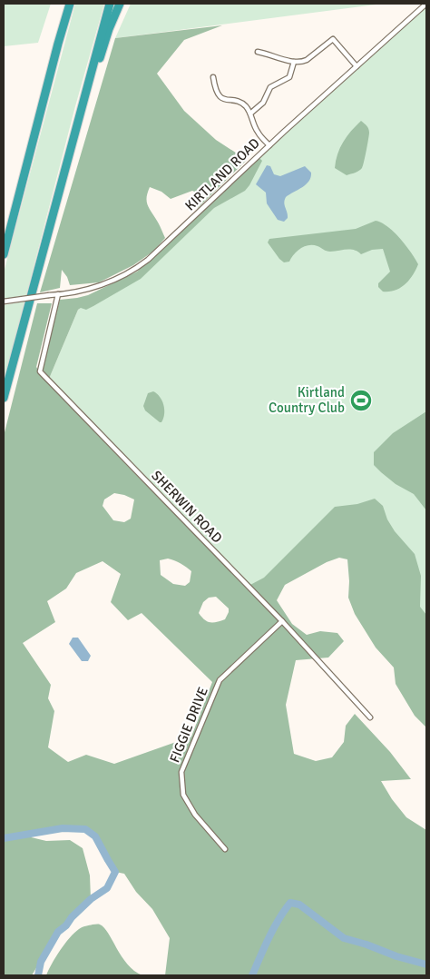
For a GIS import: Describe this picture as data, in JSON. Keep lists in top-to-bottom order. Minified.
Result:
{"streets":{"street":["KIRTLAND ROAD","SHERWIN ROAD","FIGGIE DRIVE"]},"crossings":[["KIRTLAND ROAD","SHERWIN ROAD"],["SHERWIN ROAD","FIGGIE DRIVE"]],"places":{"sports":["Kirtland Country Club"]}}
